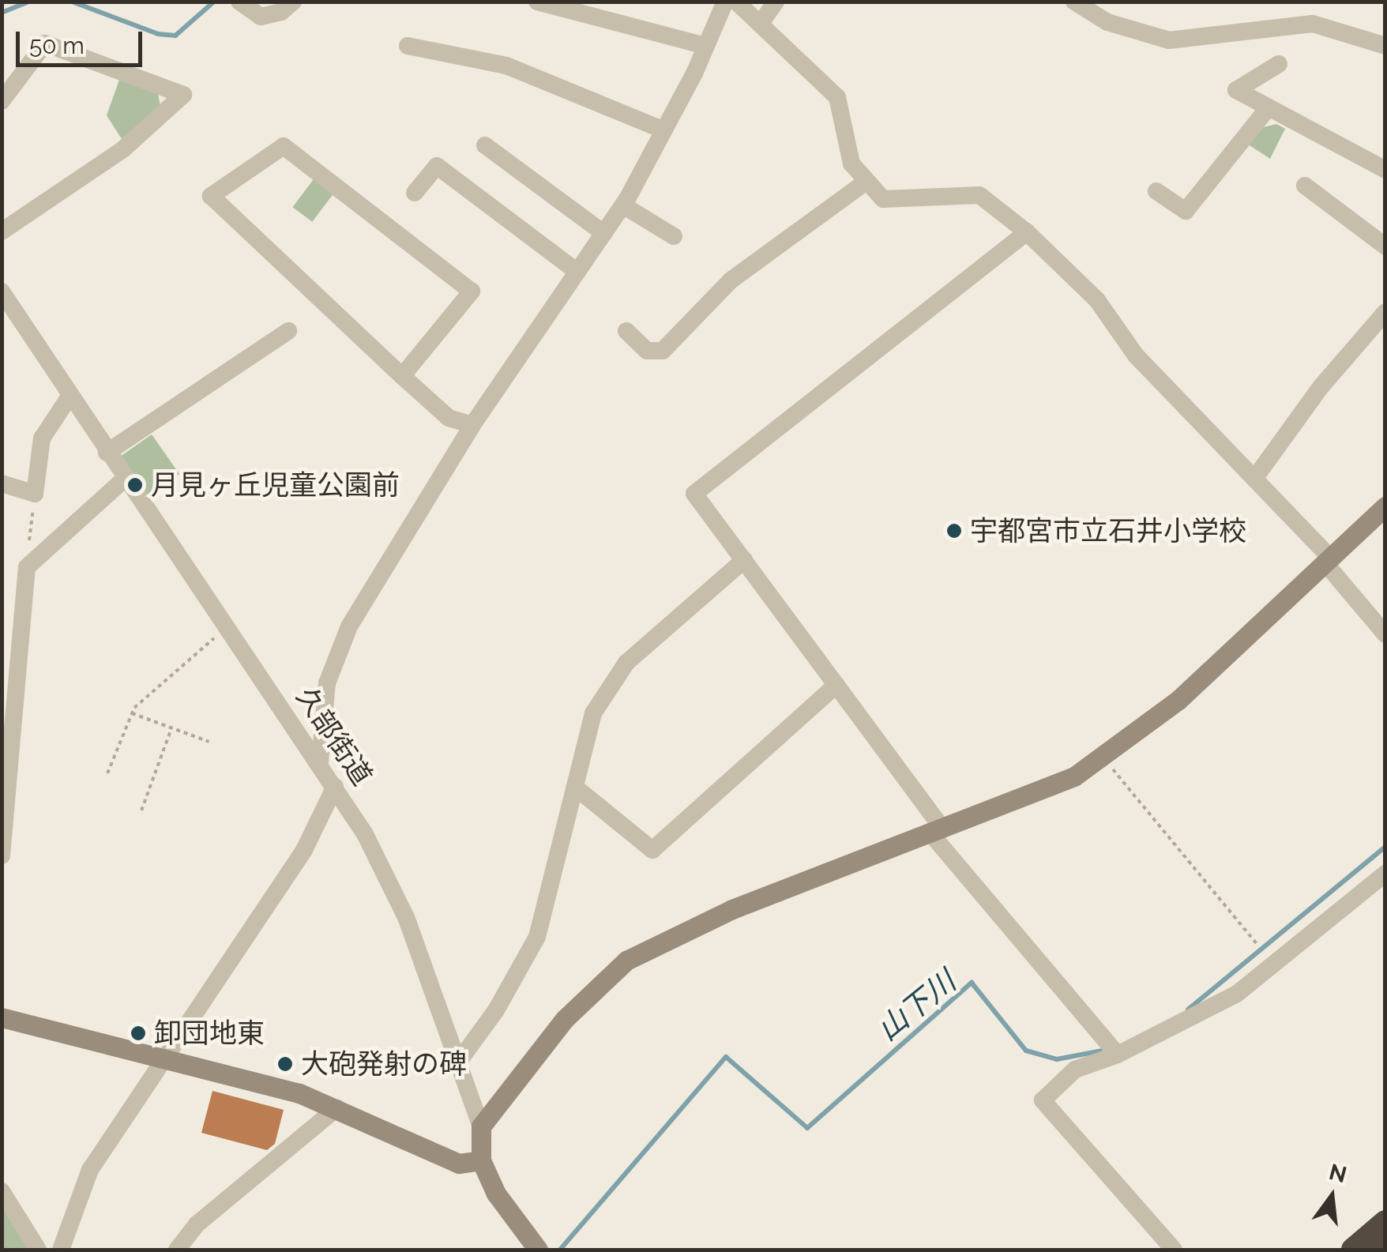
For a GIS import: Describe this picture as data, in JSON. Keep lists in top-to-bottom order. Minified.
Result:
{"streets":{"street":["久部街道"]},"water":["山下川"],"places":["月見ヶ丘児童公園前","宇都宮市立石井小学校","卸団地東","大砲発射の碑"],"scale_bar":"50 m","north":"top"}
